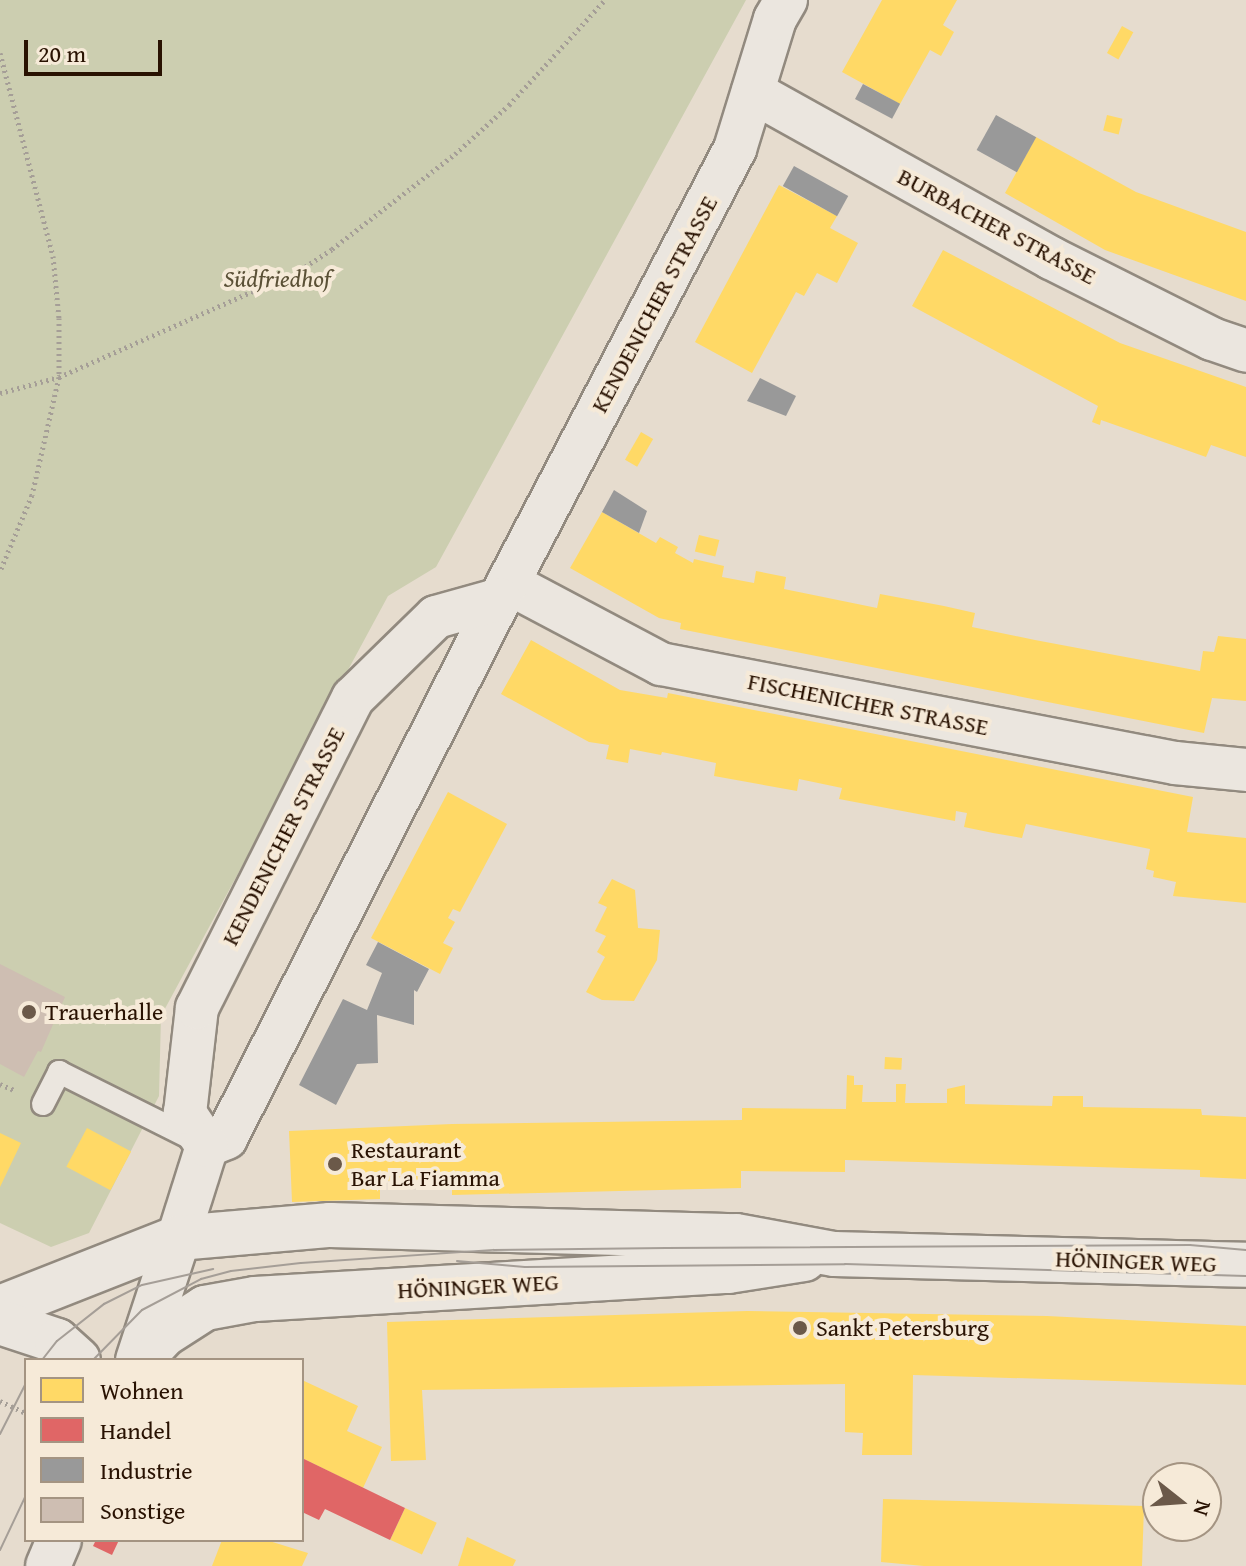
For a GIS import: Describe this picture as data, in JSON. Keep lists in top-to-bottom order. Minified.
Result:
{"streets":{"street":["BURBACHER STRASSE","KENDENICHER STRASSE","FISCHENICHER STRASSE","HÖNINGER WEG"]},"crossings":[["BURBACHER STRASSE","KENDENICHER STRASSE"],["KENDENICHER STRASSE","FISCHENICHER STRASSE"]],"parks":["Südfriedhof"],"places":["Trauerhalle","Restaurant Bar La Fiamma","Sankt Petersburg"],"legend":["Wohnen","Handel","Industrie","Sonstige"],"scale_bar":"20 m","north":"right"}
